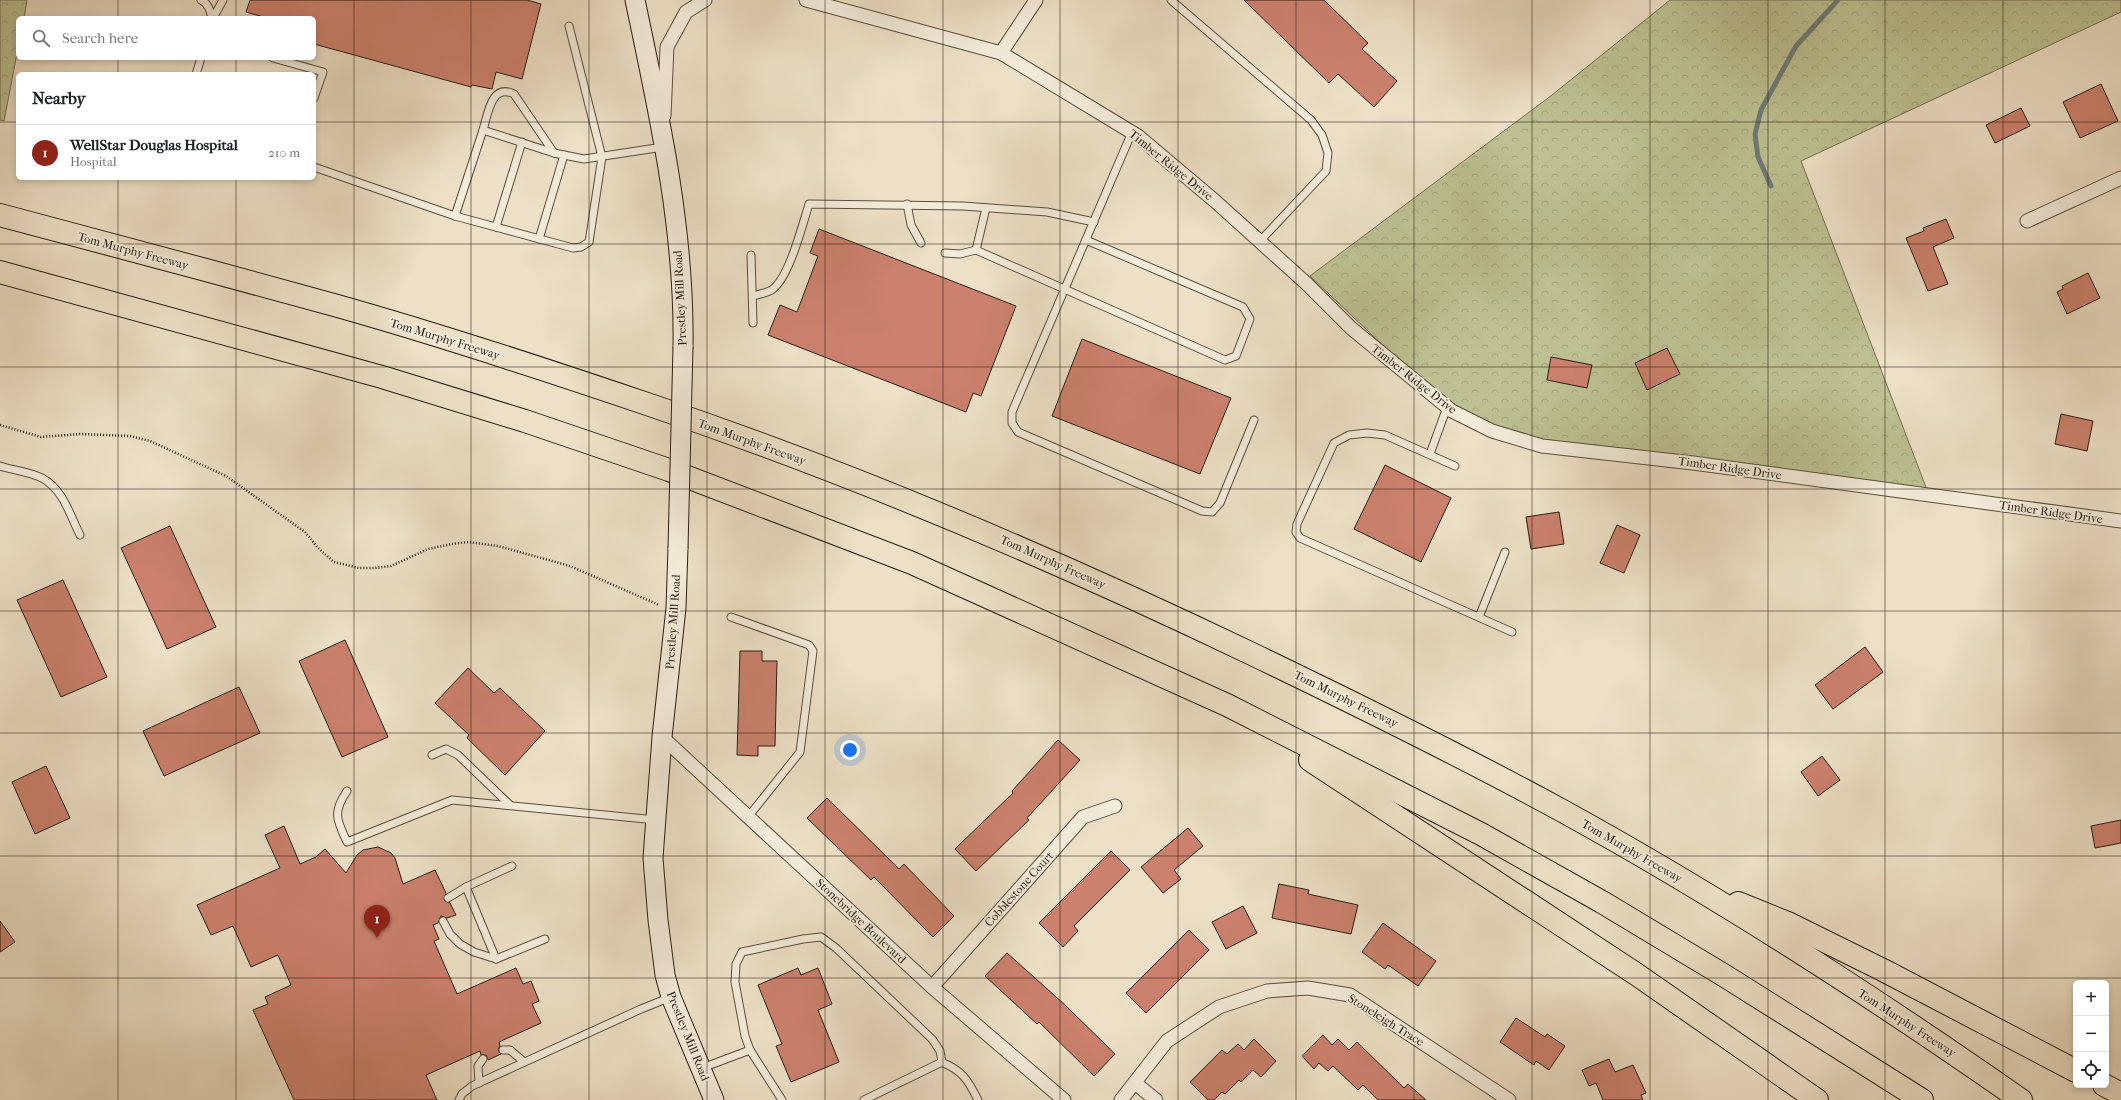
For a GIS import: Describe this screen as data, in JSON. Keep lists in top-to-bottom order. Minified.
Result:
{"streets":{"highway":["Tom Murphy Freeway"],"street":["Timber Ridge Drive","Prestley Mill Road","Cobblestone Court","Stonebridge Boulevard","Stoneleigh Trace"]},"crossings":[["Prestley Mill Road","Stonebridge Boulevard"],["Cobblestone Court","Stonebridge Boulevard"]],"page":{"search":"Search here","heading":"Nearby","list":[{"mark":"1","name":"WellStar Douglas Hospital","note":"Hospital","value":"210 m"}],"pins":"1","map_buttons":["+","−"]}}
